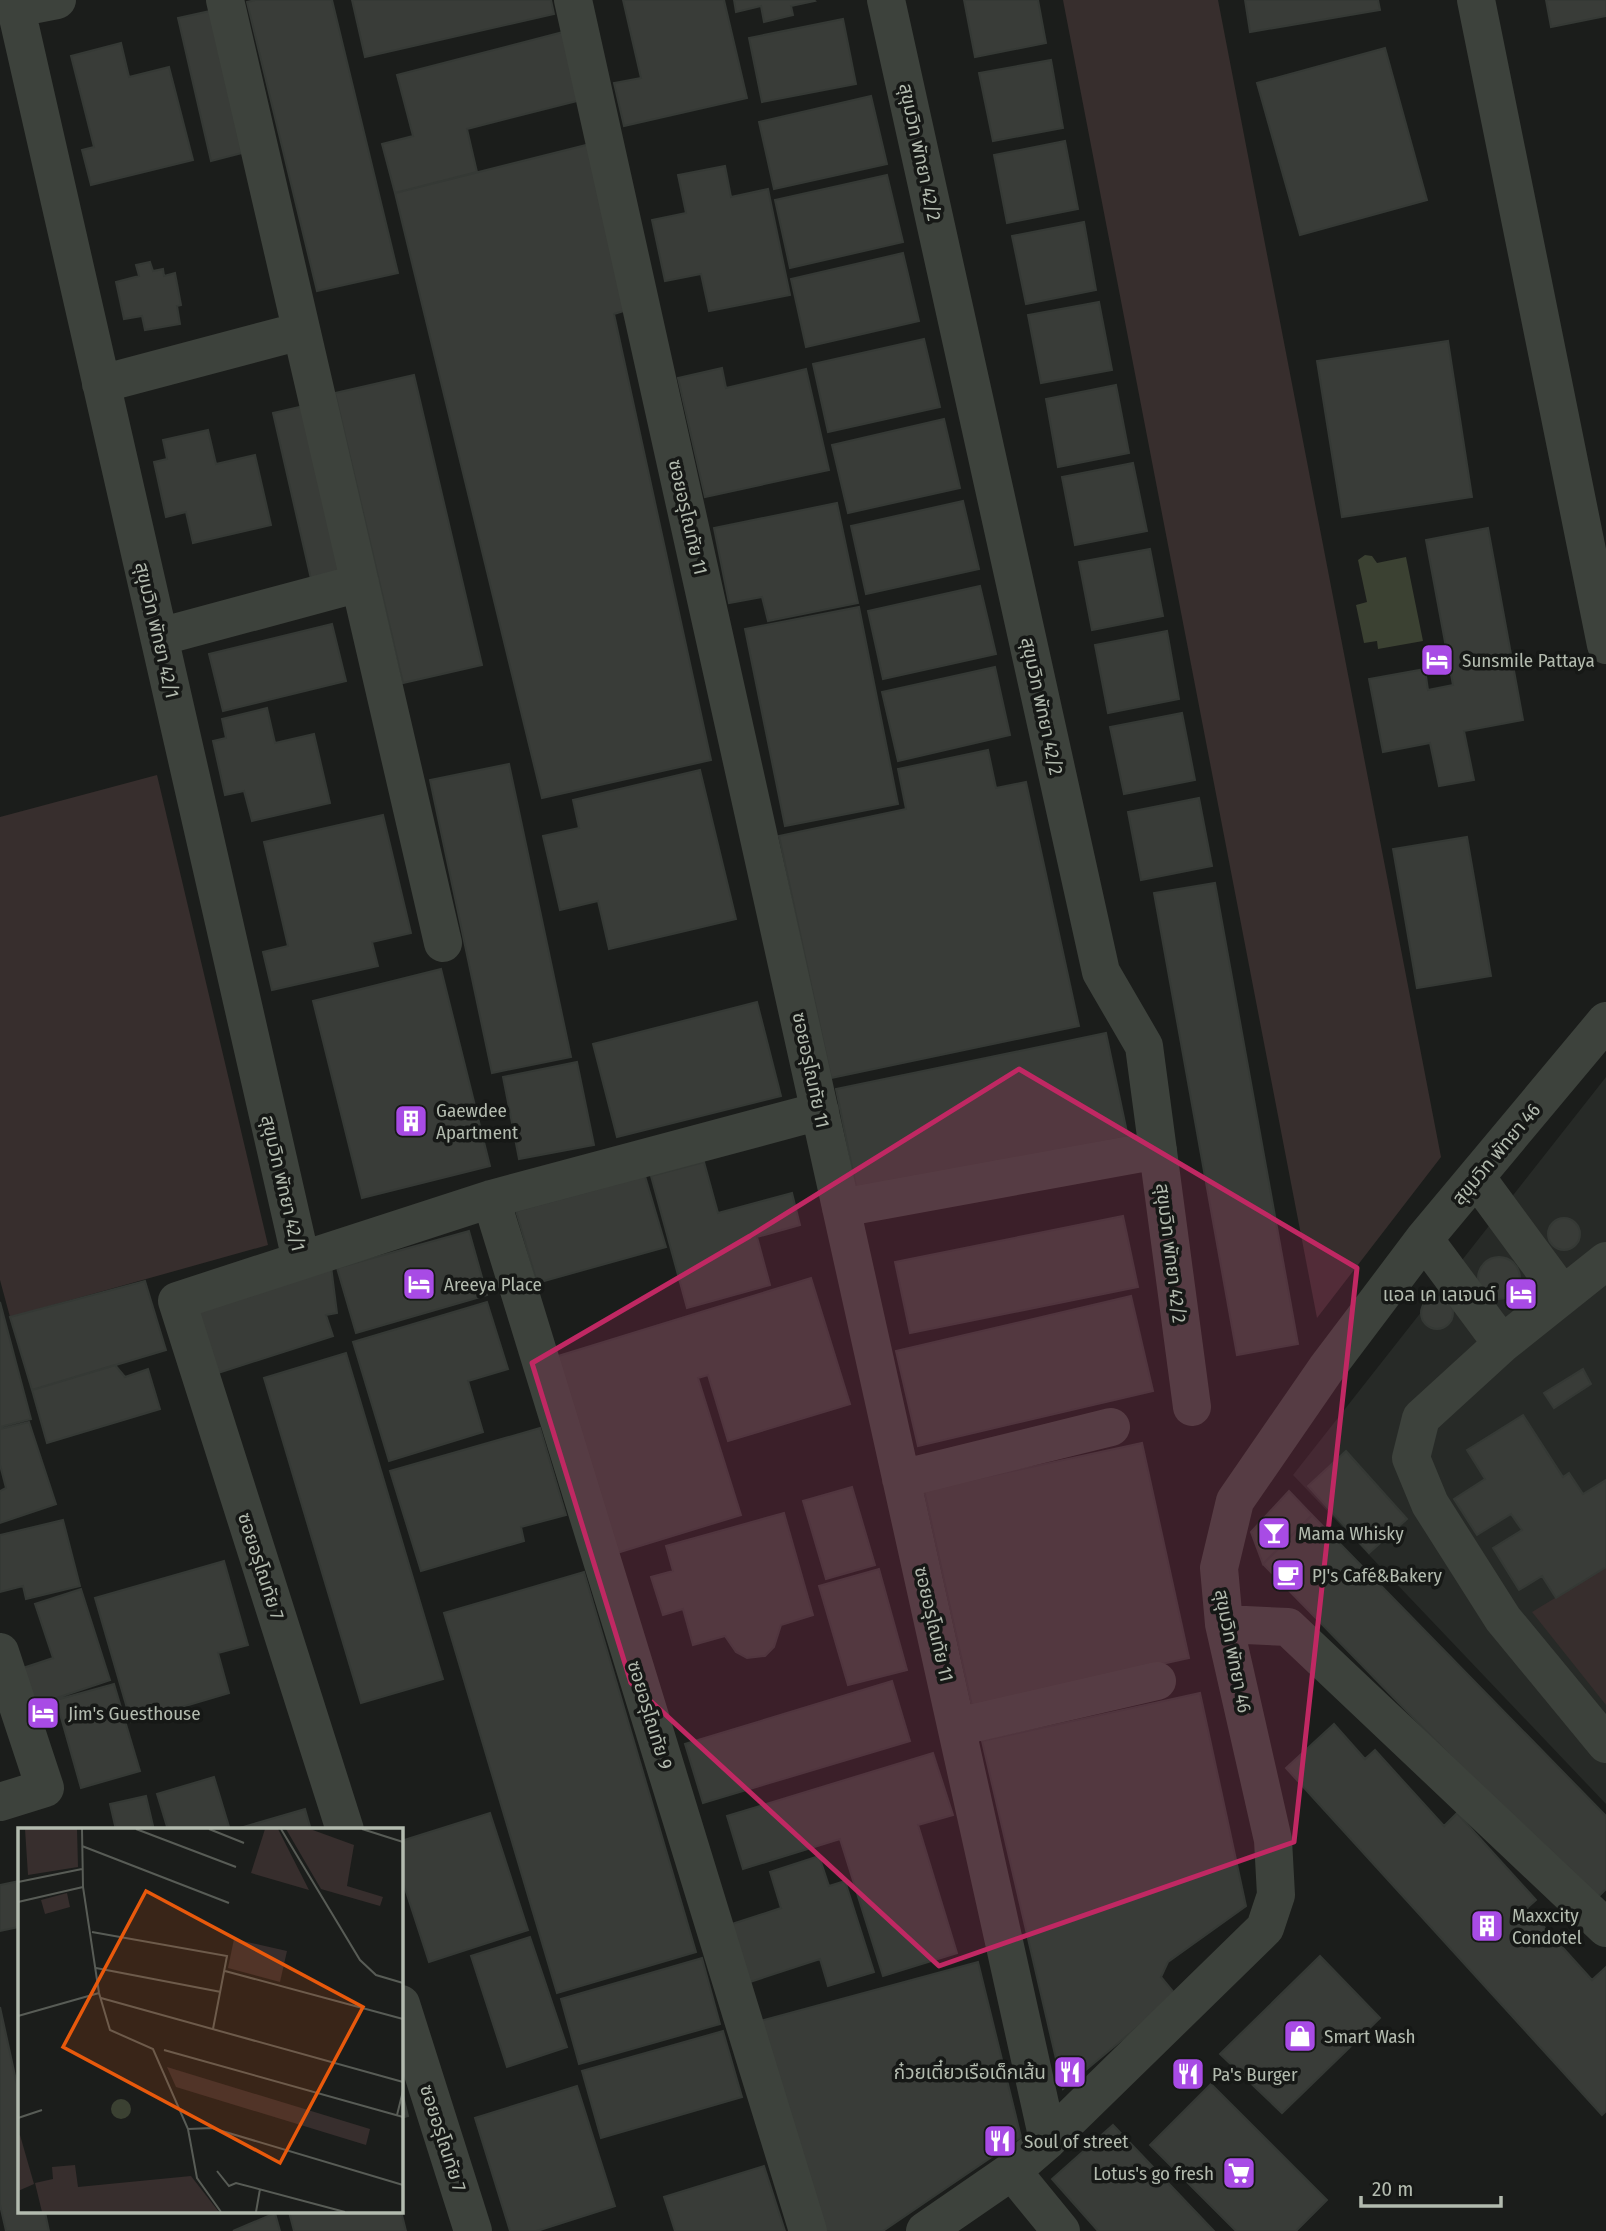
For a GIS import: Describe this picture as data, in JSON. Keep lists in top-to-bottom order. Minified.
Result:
{"streets":{"street":["สุขุมวิท พัทยา 42/2","ซอยอรุโณทัย 11","สุขุมวิท พัทยา 42/1","สุขุมวิท พัทยา 46","ซอยอรุโณทัย 7","ซอยอรุโณทัย 9"]},"crossings":[["ซอยอรุโณทัย 11","สุขุมวิท พัทยา 46"],["สุขุมวิท พัทยา 42/1","ซอยอรุโณทัย 7"]],"places":{"hotel":["Sunsmile Pattaya","Areeya Place","แอล เค เลเจนด์","Jim's Guesthouse"],"building":["Gaewdee Apartment","Maxxcity Condotel"],"bar":["Mama Whisky"],"cafe":["PJ's Café&Bakery"],"shop":["Smart Wash"],"restaurant":["ก๋วยเตี๋ยวเรือเด็กเส้น","Pa's Burger","Soul of street"],"supermarket":["Lotus's go fresh"]},"scale_bar":"20 m"}
